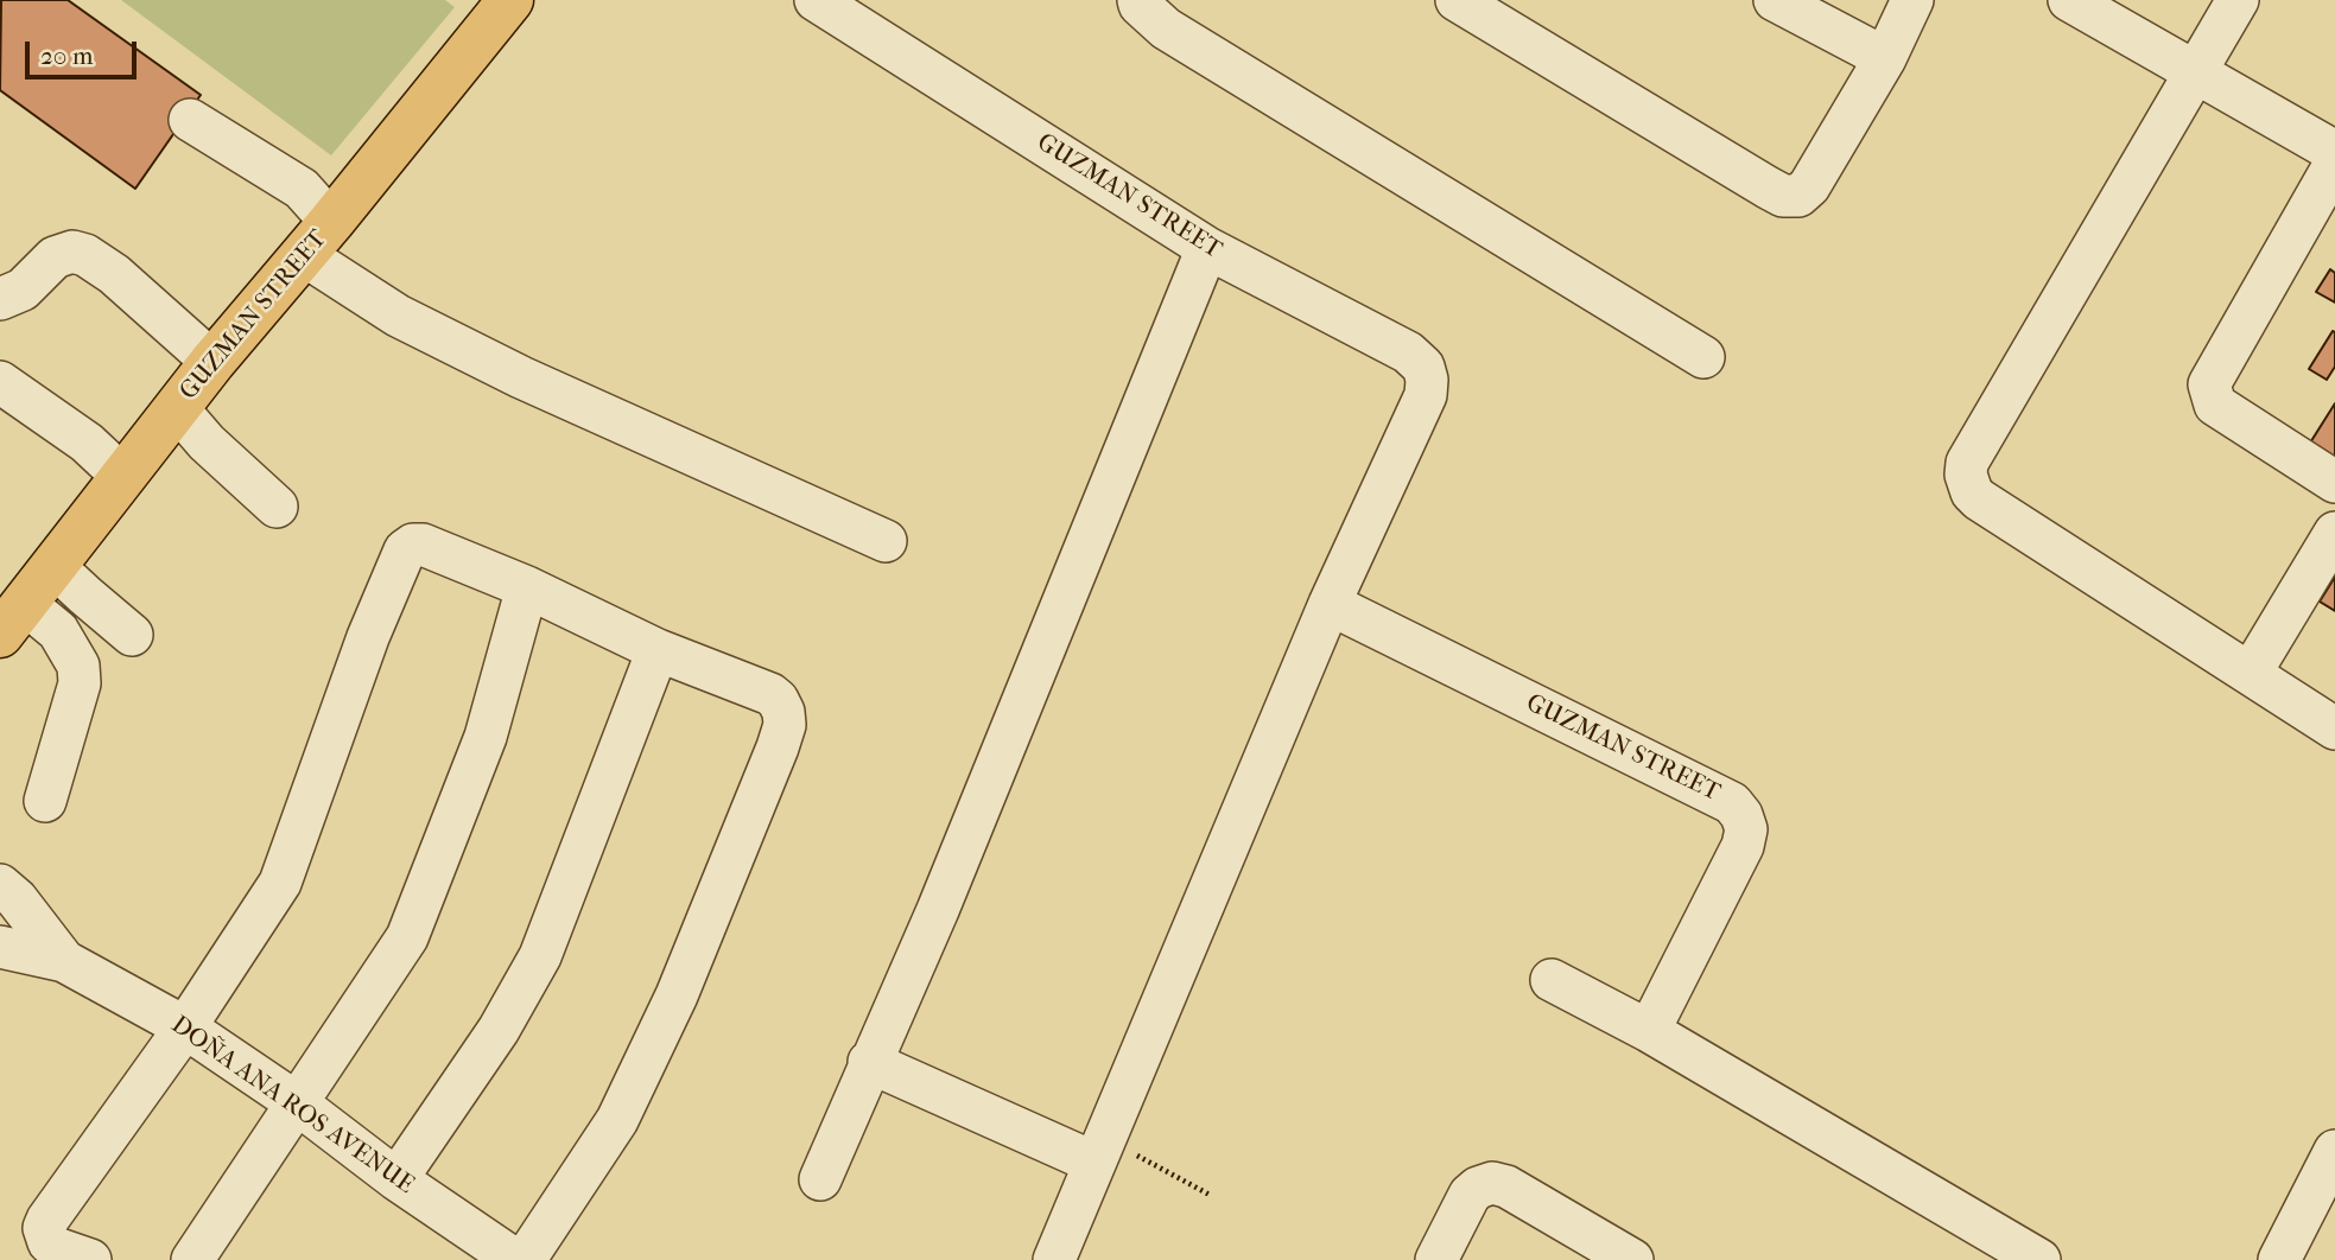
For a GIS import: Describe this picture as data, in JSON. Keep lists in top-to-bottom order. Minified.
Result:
{"streets":{"main road":["GUZMAN STREET"],"street":["DOÑA ANA ROS AVENUE"]},"scale_bar":"20 m"}
